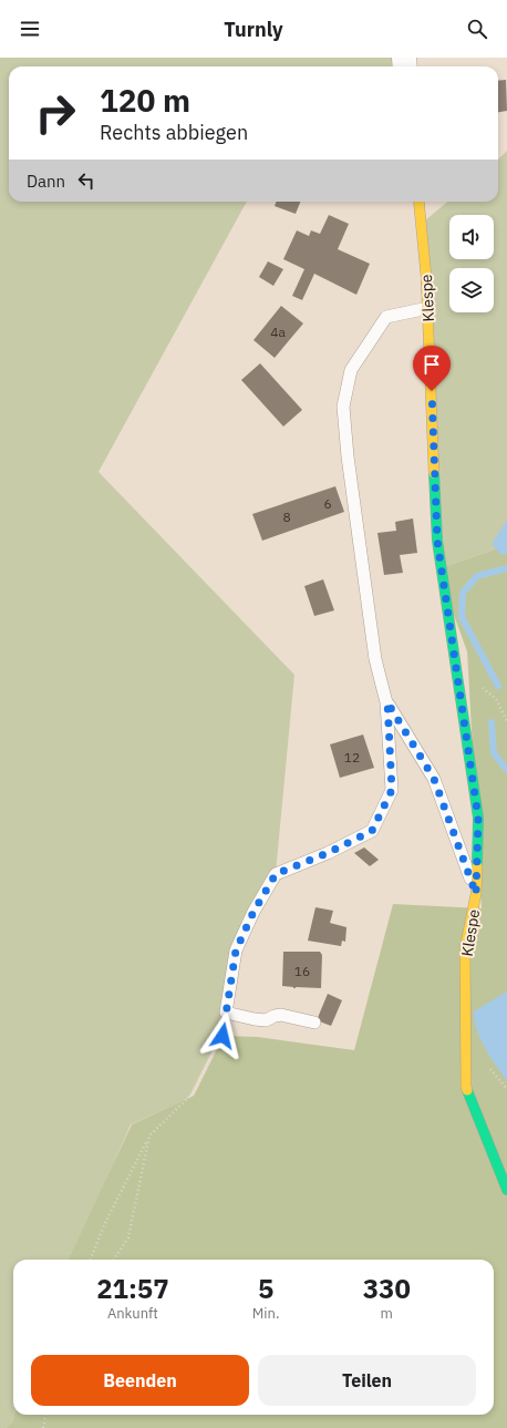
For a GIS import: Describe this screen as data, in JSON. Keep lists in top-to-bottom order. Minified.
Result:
{"streets":{"street":["Klespe"]},"house_numbers":["4a","6","8","12","16"],"page":{"header":"Turnly","turn":["120 m","Rechts abbiegen"],"then":"Dann","eta":["21:57","Ankunft","5","Min.","330","m"],"buttons":["Beenden","Teilen"]}}
